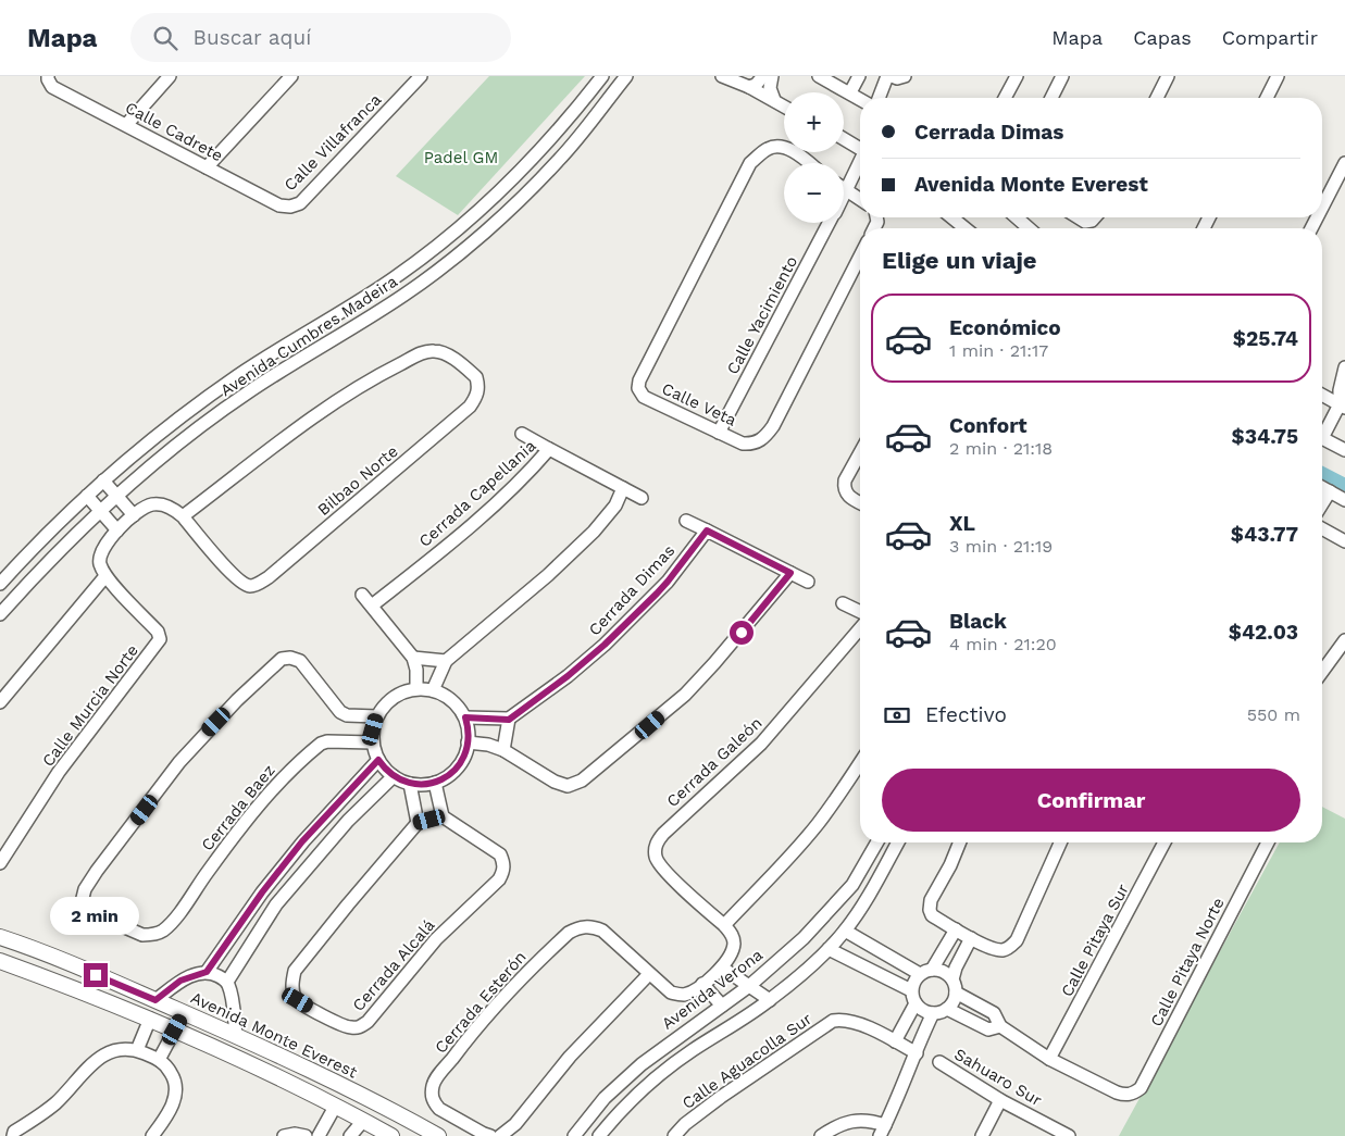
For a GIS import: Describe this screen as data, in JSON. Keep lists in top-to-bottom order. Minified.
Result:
{"streets":{"main road":["Avenida Monte Everest"],"street":["Calle Cadrete","Calle Villafranca","Calle Yacimiento","Avenida Cumbres Madeira","Calle Veta","Bilbao Norte","Cerrada Capellania","Cerrada Dimas","Calle Murcia Norte","Cerrada Galeón","Cerrada Baez","Calle Pitaya Sur","Calle Pitaya Norte","Cerrada Alcalá","Avenida Verona","Cerrada Esterón","Calle Aguacolla Sur","Sahuaro Sur"]},"crossings":[["Calle Cadrete","Calle Villafranca"],["Calle Yacimiento","Calle Veta"],["Cerrada Galeón","Cerrada Esterón"],["Calle Pitaya Sur","Calle Pitaya Norte"]],"parks":["Padel GM"],"page":{"header":"Mapa","search":"Buscar aquí","nav":["Mapa","Capas","Compartir"],"map_buttons":["+","−"],"banner":["Cerrada Dimas","Avenida Monte Everest"],"heading":"Elige un viaje","list":[{"name":"Económico","note":"1 min · 21:17","value":"$25.74"},{"name":"Confort","note":"2 min · 21:18","value":"$34.75"},{"name":"XL","note":"3 min · 21:19","value":"$43.77"},{"name":"Black","note":"4 min · 21:20","value":"$42.03"}],"pay":["Efectivo","550 m"],"buttons":"Confirmar","bubble":"2 min"}}
